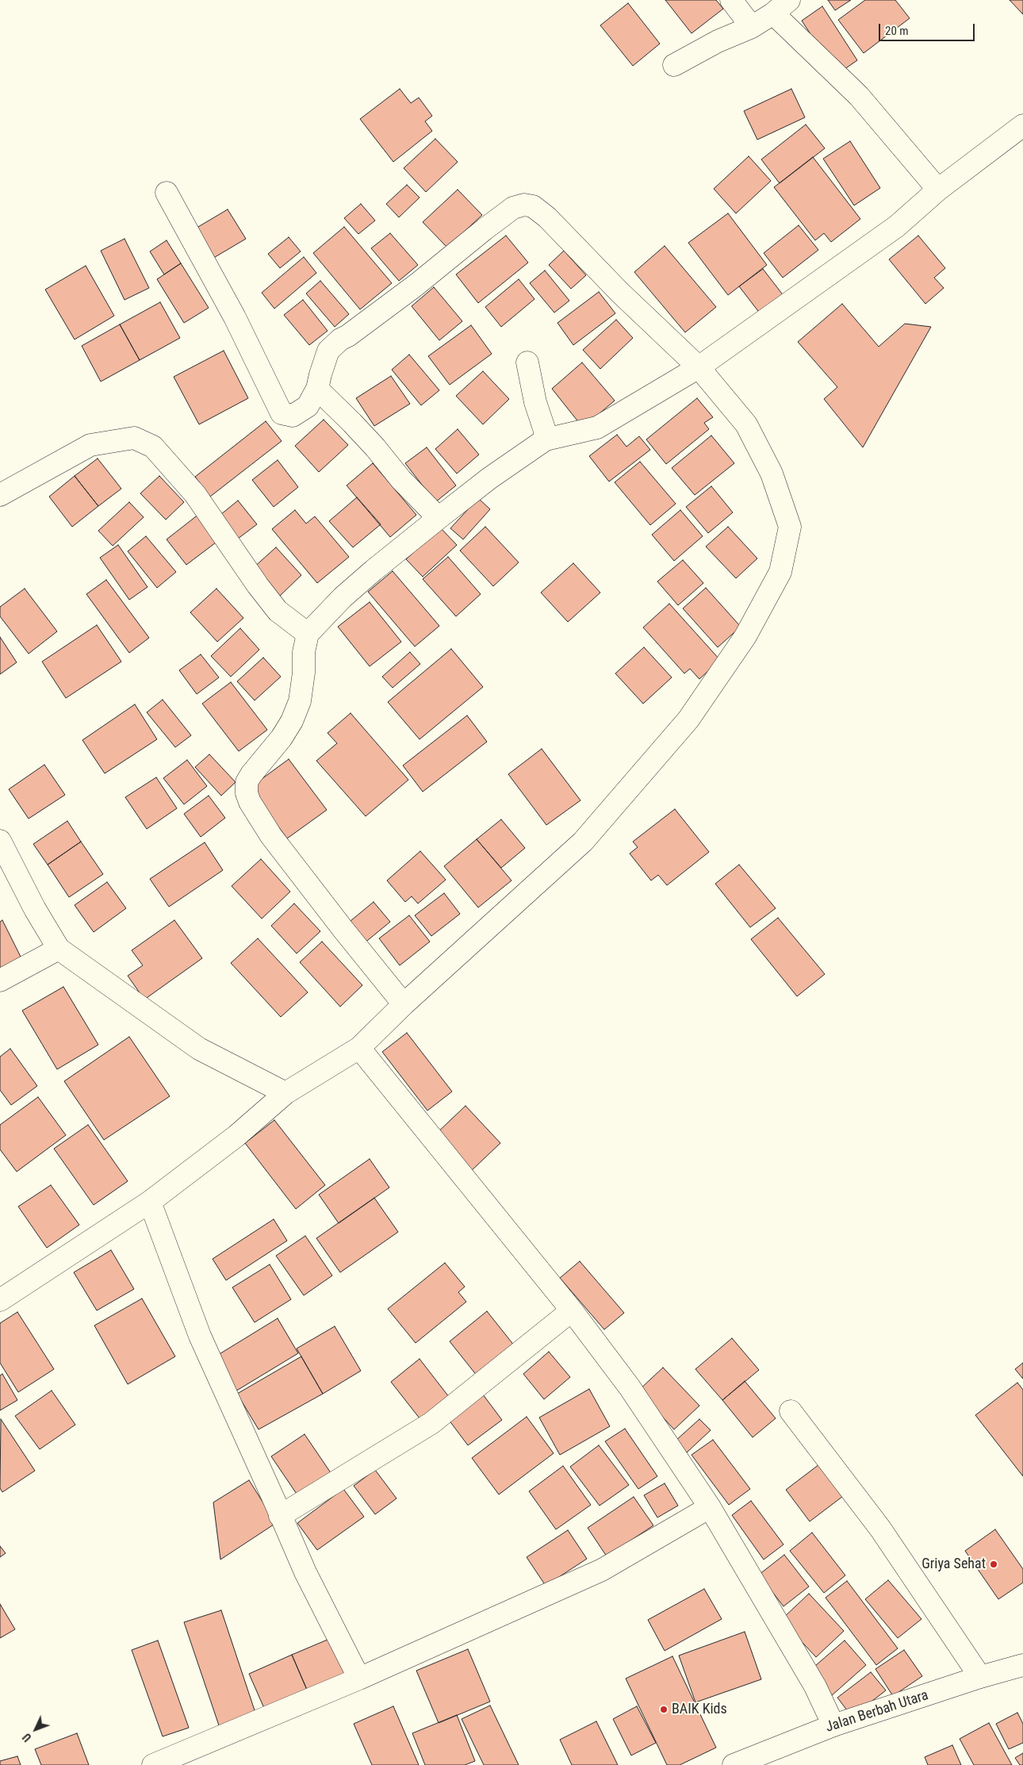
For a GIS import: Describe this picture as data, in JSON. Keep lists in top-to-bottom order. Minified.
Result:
{"streets":{"street":["Jalan Berbah Utara"]},"places":["Griya Sehat","BAIK Kids"],"scale_bar":"20 m","north":"bottom left"}
